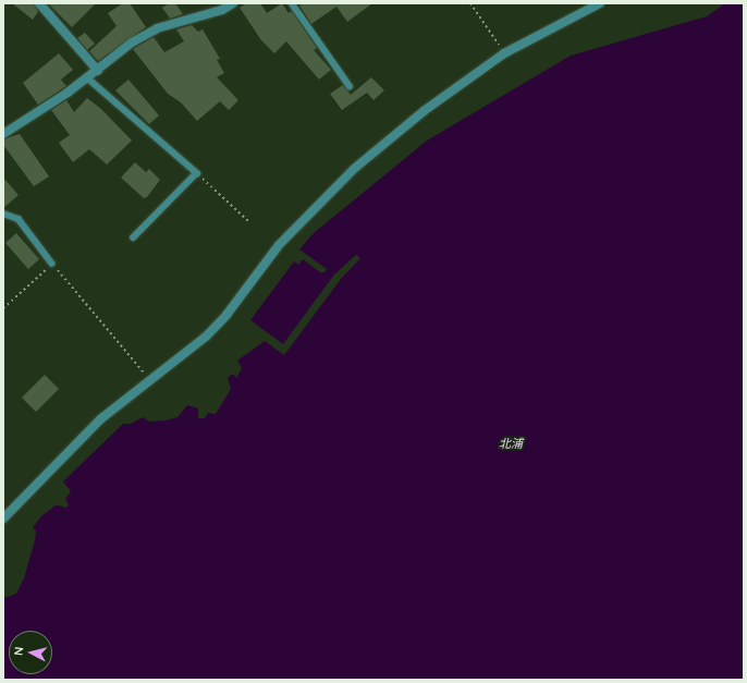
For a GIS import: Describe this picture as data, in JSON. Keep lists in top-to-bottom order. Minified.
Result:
{"water":["北浦"],"north":"left"}
